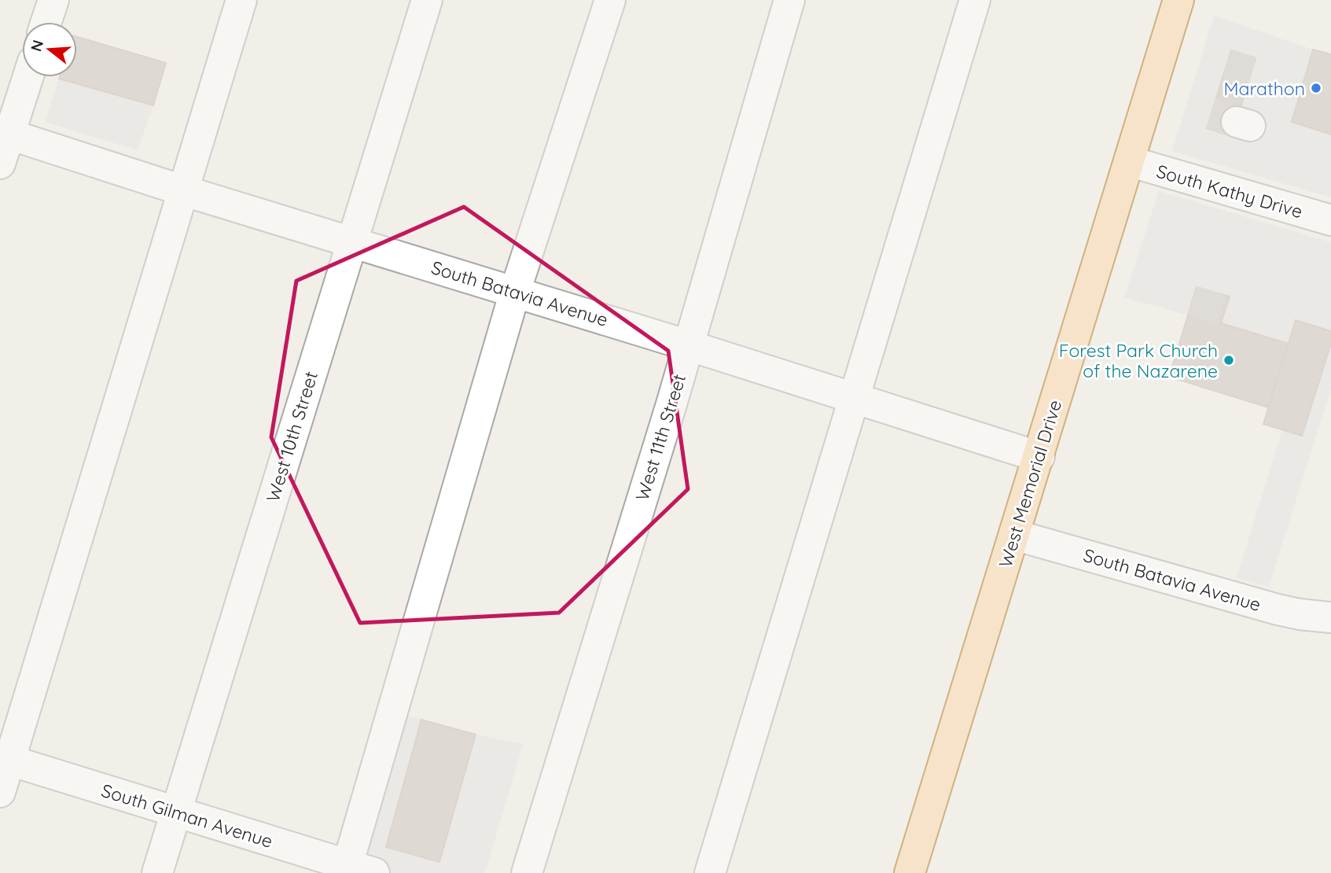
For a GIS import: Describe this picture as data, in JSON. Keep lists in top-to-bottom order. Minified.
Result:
{"streets":{"main road":["West Memorial Drive"],"street":["South Kathy Drive","South Batavia Avenue","West 10th Street","West 11th Street","South Gilman Avenue"]},"crossings":[["South Kathy Drive","West Memorial Drive"],["South Batavia Avenue","West 10th Street"],["South Batavia Avenue","West 11th Street"],["South Batavia Avenue","West Memorial Drive"],["West 10th Street","South Gilman Avenue"]],"places":["Marathon","Forest Park Church of the Nazarene"],"north":"left"}
